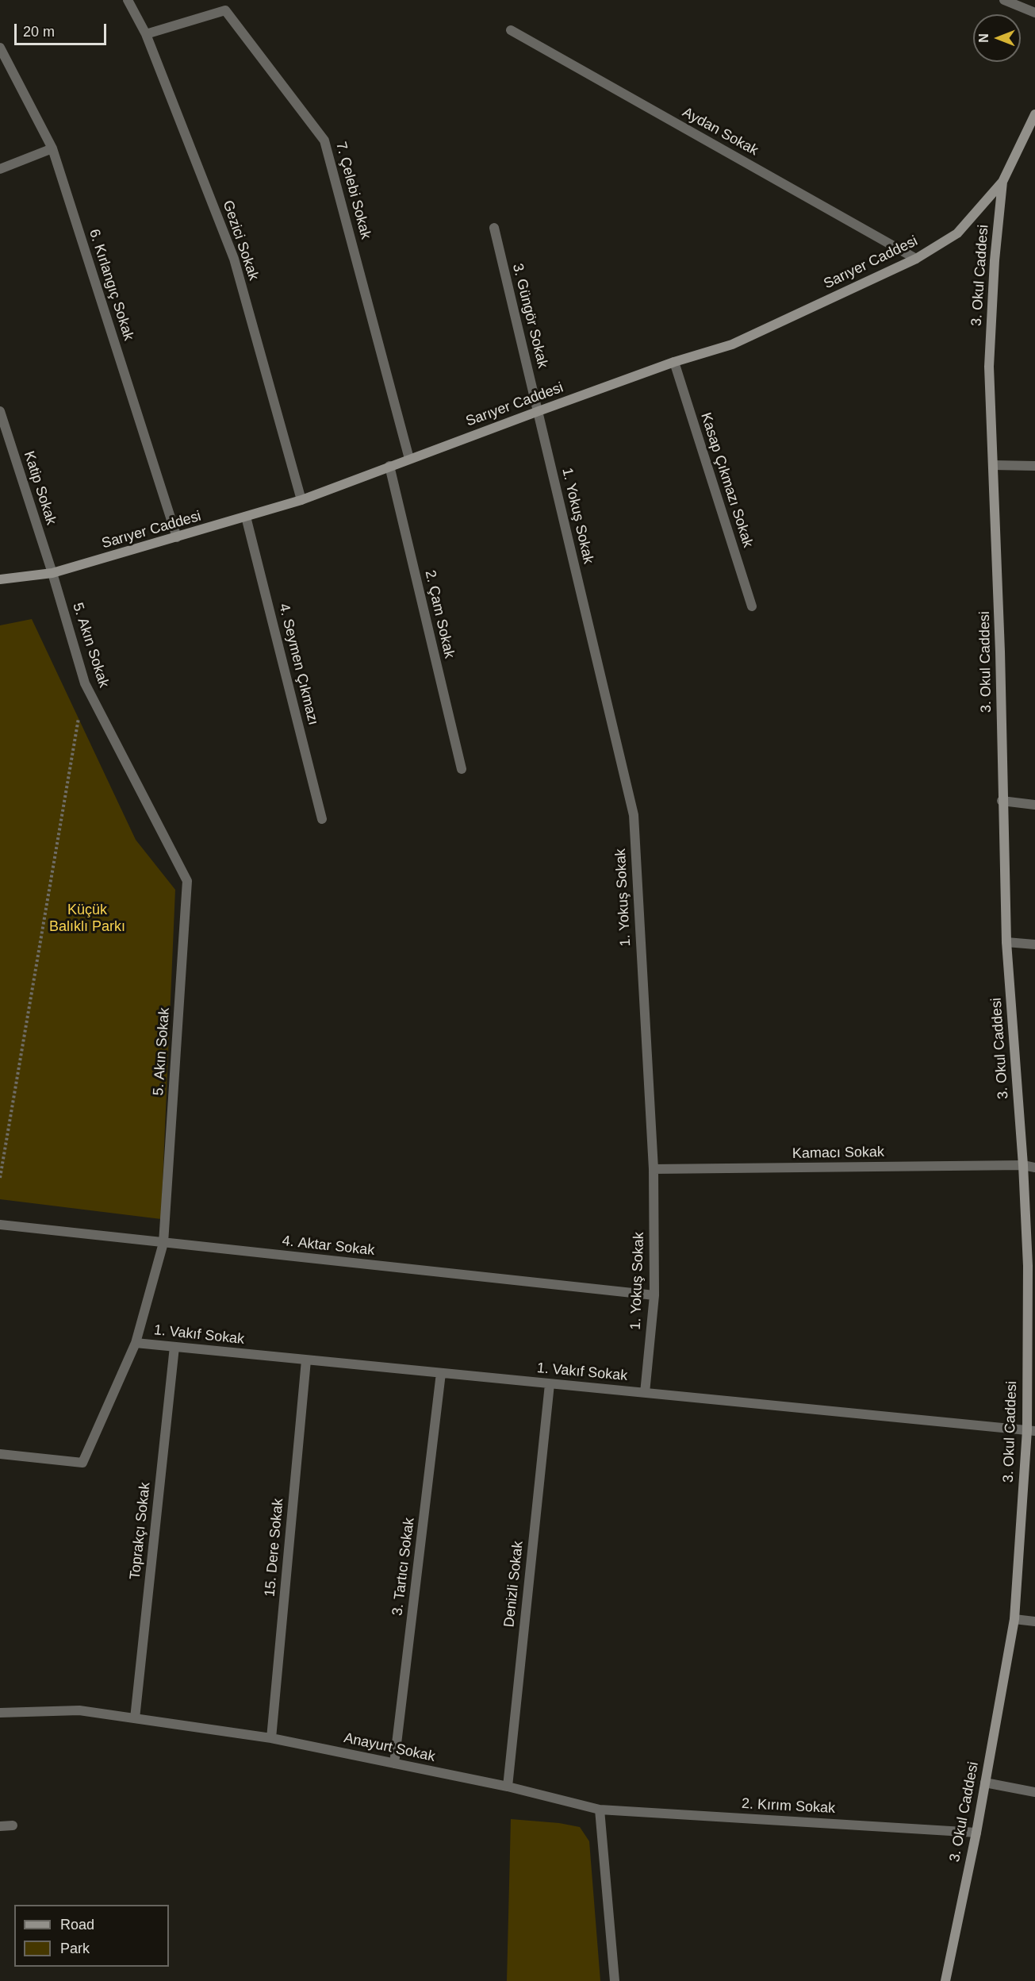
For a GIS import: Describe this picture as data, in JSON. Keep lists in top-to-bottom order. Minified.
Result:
{"streets":{"main road":["Sarıyer Caddesi","3. Okul Caddesi"],"street":["Aydan Sokak","7. Çelebi Sokak","Gezici Sokak","6. Kırlangıç Sokak","3. Güngör Sokak","Kasap Çıkmazı Sokak","Katip Sokak","1. Yokuş Sokak","2. Çam Sokak","5. Akın Sokak","4. Seymen Çıkmazı","Kamacı Sokak","4. Aktar Sokak","1. Vakıf Sokak","Toprakçı Sokak","15. Dere Sokak","3. Tartıcı Sokak","Denizli Sokak","Anayurt Sokak","2. Kırım Sokak"]},"crossings":[["Aydan Sokak","Sarıyer Caddesi"],["7. Çelebi Sokak","Gezici Sokak"],["7. Çelebi Sokak","Sarıyer Caddesi"],["Gezici Sokak","Sarıyer Caddesi"],["Sarıyer Caddesi","3. Okul Caddesi"],["Sarıyer Caddesi","6. Kırlangıç Sokak"],["Sarıyer Caddesi","3. Güngör Sokak"],["Sarıyer Caddesi","Kasap Çıkmazı Sokak"],["Sarıyer Caddesi","Katip Sokak"],["Sarıyer Caddesi","1. Yokuş Sokak"],["Sarıyer Caddesi","2. Çam Sokak"],["Sarıyer Caddesi","5. Akın Sokak"],["Sarıyer Caddesi","4. Seymen Çıkmazı"],["3. Okul Caddesi","Kamacı Sokak"],["3. Okul Caddesi","1. Vakıf Sokak"],["3. Okul Caddesi","2. Kırım Sokak"],["3. Güngör Sokak","1. Yokuş Sokak"],["Katip Sokak","5. Akın Sokak"],["1. Yokuş Sokak","Kamacı Sokak"],["1. Yokuş Sokak","4. Aktar Sokak"],["1. Yokuş Sokak","1. Vakıf Sokak"],["5. Akın Sokak","4. Aktar Sokak"],["5. Akın Sokak","1. Vakıf Sokak"],["1. Vakıf Sokak","Toprakçı Sokak"],["1. Vakıf Sokak","15. Dere Sokak"],["1. Vakıf Sokak","3. Tartıcı Sokak"],["1. Vakıf Sokak","Denizli Sokak"],["Toprakçı Sokak","Anayurt Sokak"],["15. Dere Sokak","Anayurt Sokak"],["3. Tartıcı Sokak","Anayurt Sokak"],["Denizli Sokak","Anayurt Sokak"],["Anayurt Sokak","2. Kırım Sokak"]],"parks":["Küçük Balıklı Parkı"],"legend":["Road","Park"],"scale_bar":"20 m","north":"left"}
